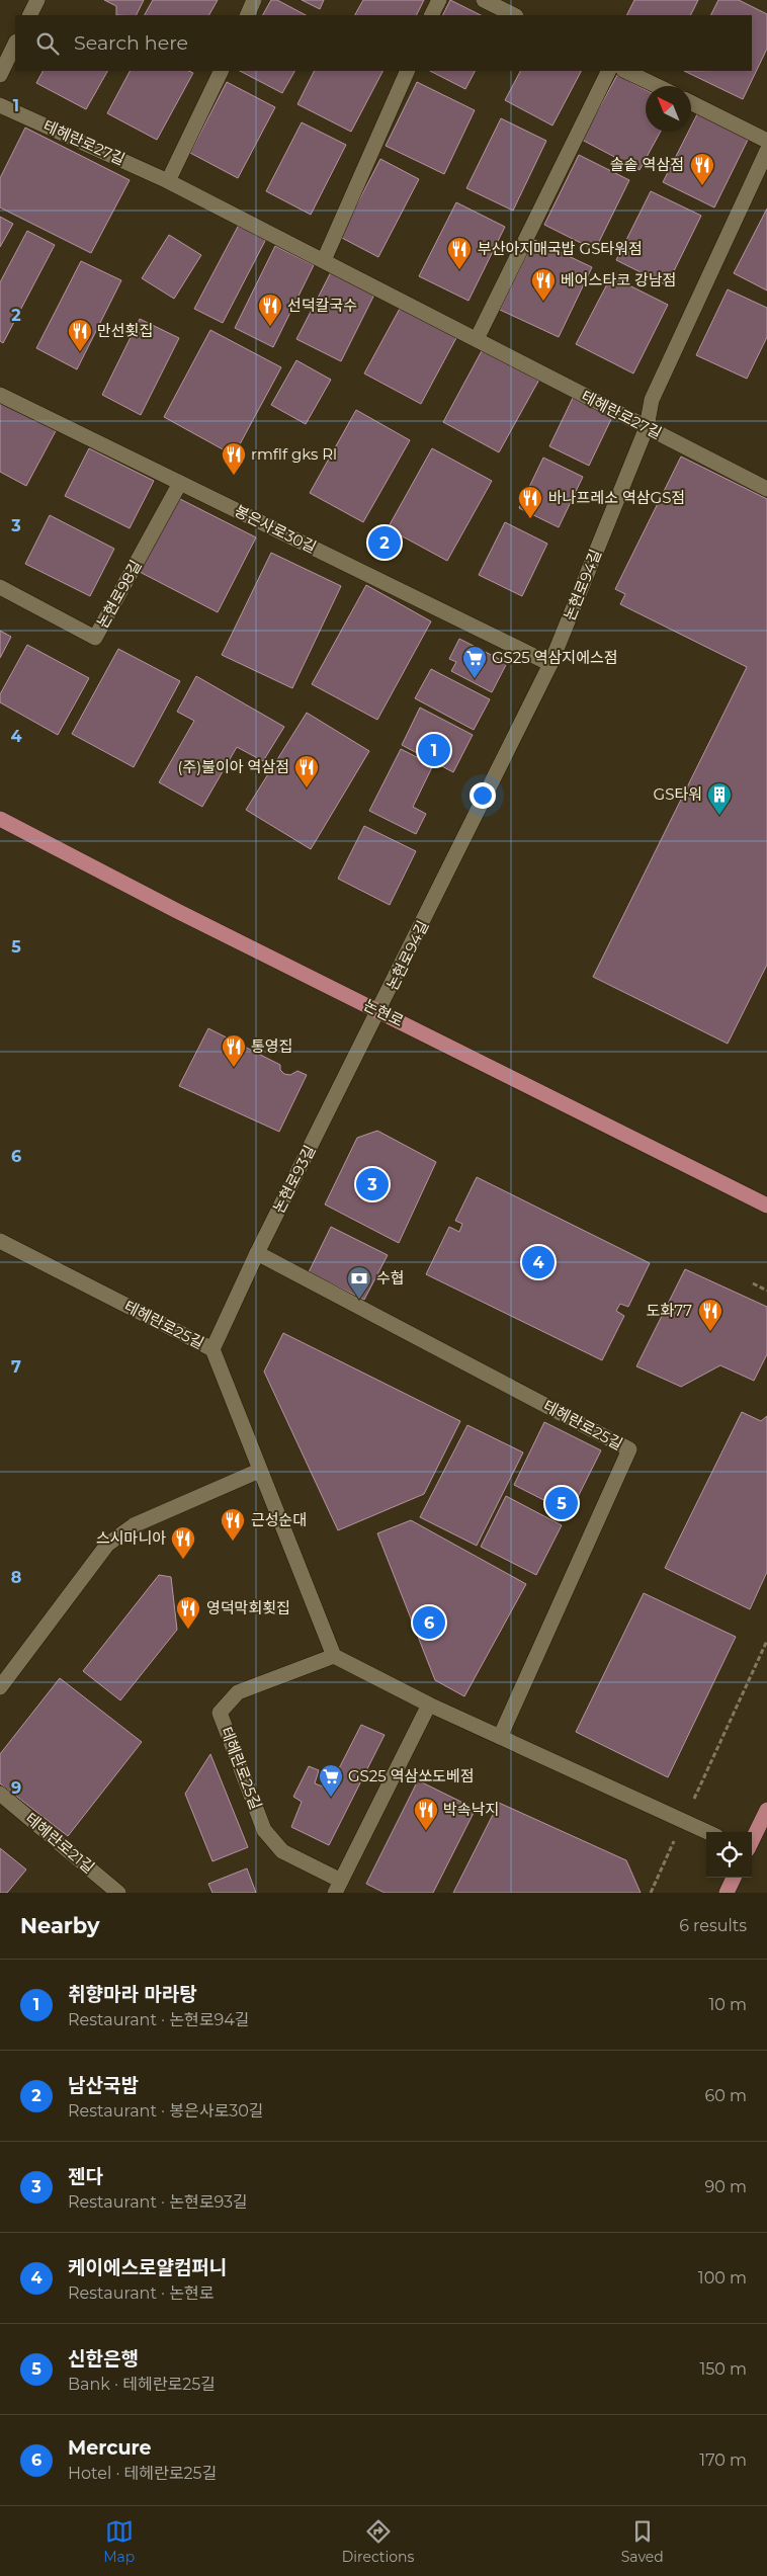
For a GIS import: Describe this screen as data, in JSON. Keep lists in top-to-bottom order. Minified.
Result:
{"streets":{"main road":["논현로"],"street":["테헤란로27길","봉은사로30길","논현로94길","논현로98길","논현로93길","테헤란로25길","테헤란로21길"]},"crossings":[["테헤란로27길","논현로94길"],["봉은사로30길","논현로94길"],["봉은사로30길","논현로98길"],["논현로94길","논현로"],["논현로94길","논현로93길"],["논현로","논현로93길"],["논현로93길","테헤란로25길"]],"places":{"restaurant":["솔솥 역삼점","부산아지매국밥 GS타워점","베어스타코 강남점","선덕칼국수","만선횟집","rmflf gks Rl","바나프레소 역삼GS점","(주)불이아 역삼점","통영집","도화77","근성순대","스시마니아","영덕막회횟집","박속낙지"],"supermarket":["GS25 역삼지에스점","GS25 역삼쏘도베점"],"building":["GS타워"],"bank":["수협"]},"north":"top left","page":{"search":"Search here","pins":["2","1","3","4","5","6"],"heading":["Nearby","6 results"],"list":[{"mark":"1","name":"취향마라 마라탕","note":"Restaurant · 논현로94길","value":"10 m"},{"mark":"2","name":"남산국밥","note":"Restaurant · 봉은사로30길","value":"60 m"},{"mark":"3","name":"젠다","note":"Restaurant · 논현로93길","value":"90 m"},{"mark":"4","name":"케이에스로얄컴퍼니","note":"Restaurant · 논현로","value":"100 m"},{"mark":"5","name":"신한은행","note":"Bank · 테헤란로25길","value":"150 m"},{"mark":"6","name":"Mercure","note":"Hotel · 테헤란로25길","value":"170 m"}],"nav":["Map","Directions","Saved"]},"grid":{"rows":["1","2","3","4","5","6","7","8","9"]}}
